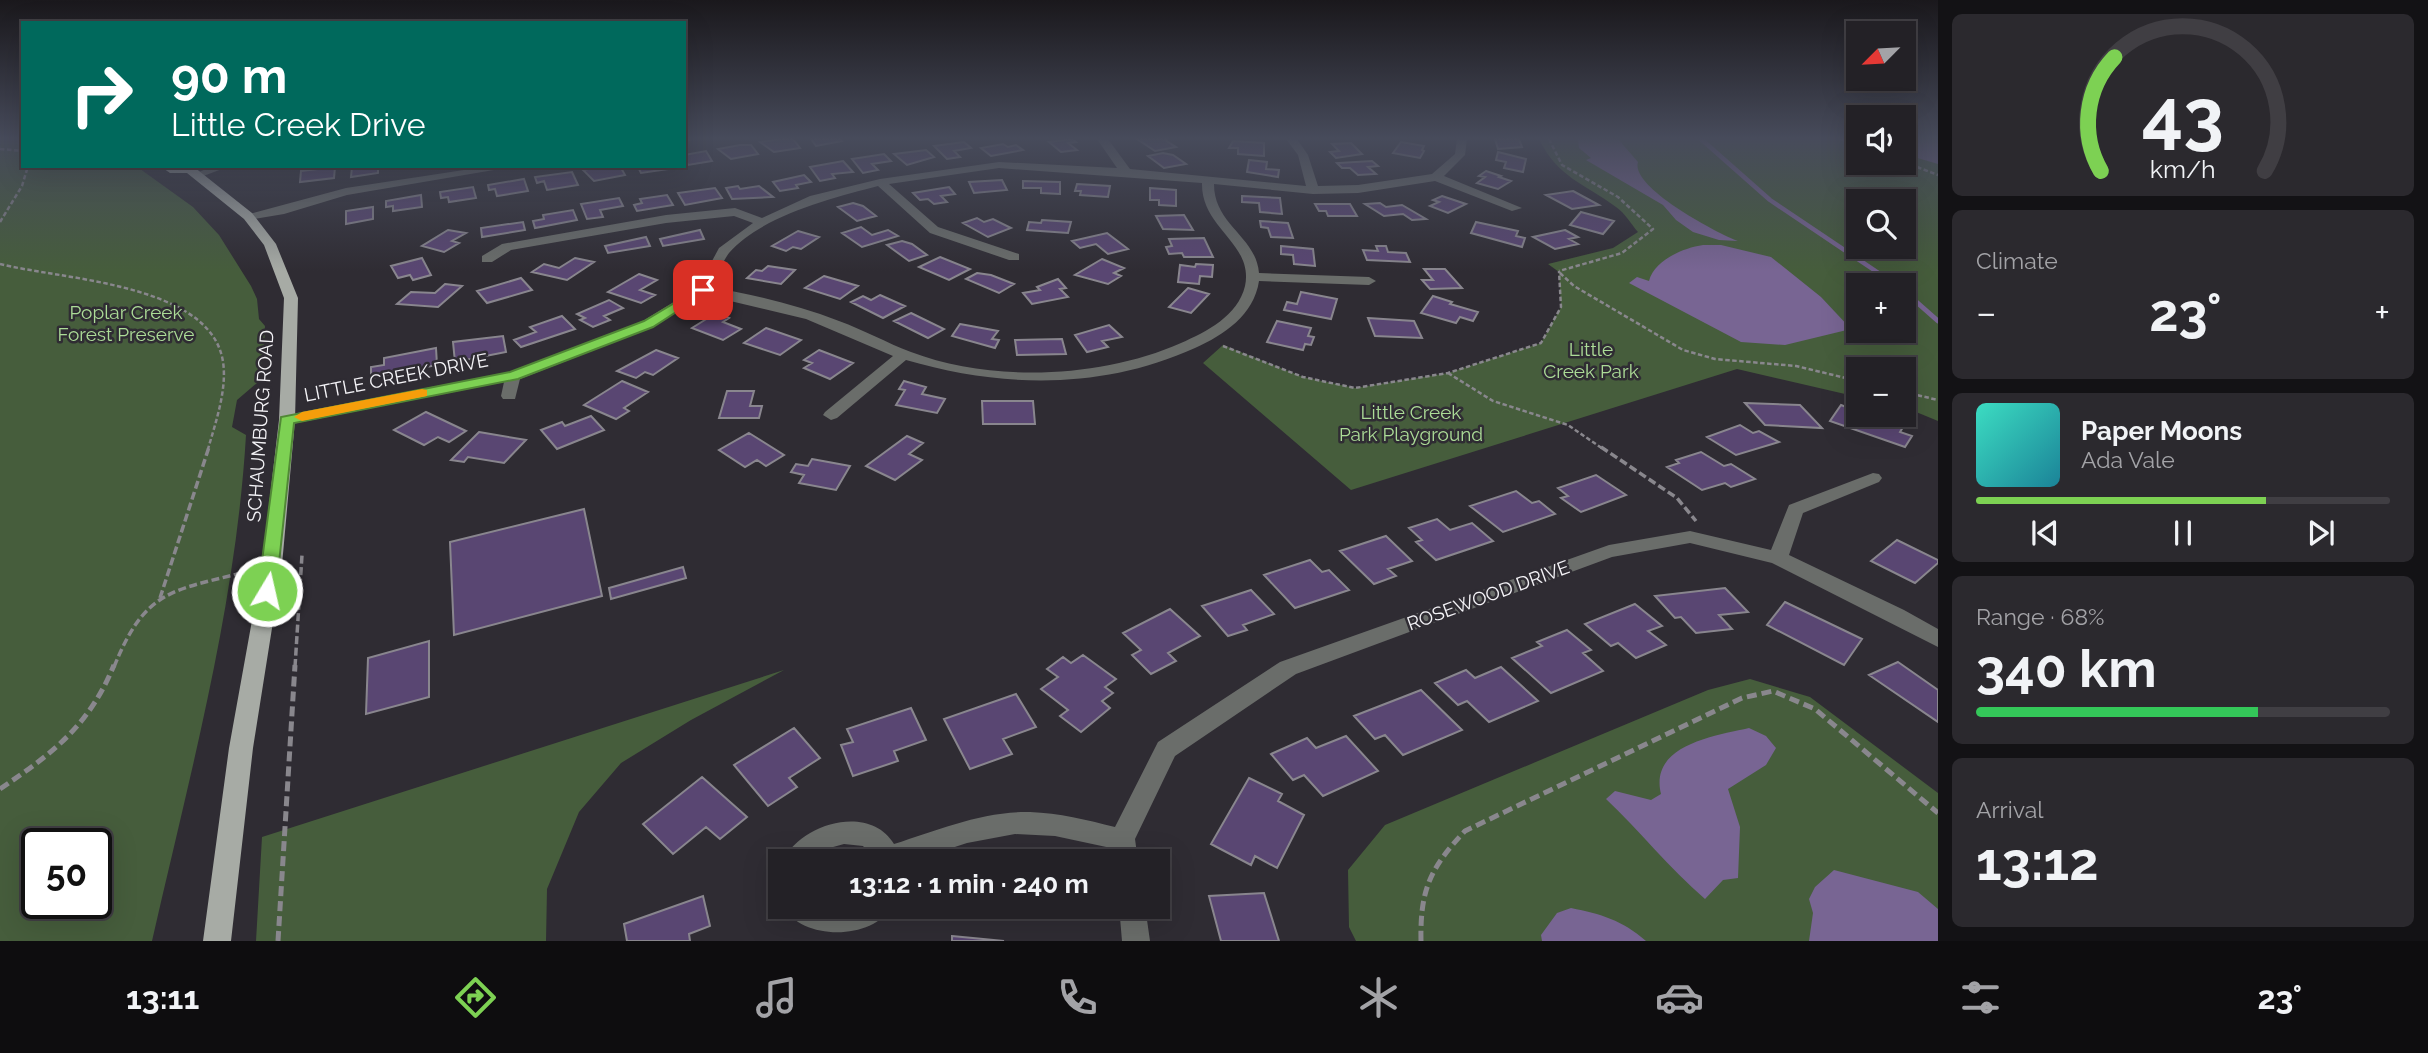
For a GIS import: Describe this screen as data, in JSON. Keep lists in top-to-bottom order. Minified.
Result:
{"streets":{"main road":["SCHAUMBURG ROAD"],"street":["LITTLE CREEK DRIVE","ROSEWOOD DRIVE"]},"crossings":[["LITTLE CREEK DRIVE","SCHAUMBURG ROAD"]],"parks":["Poplar Creek Forest Preserve","Little Creek Park","Little Creek Park Playground"],"north":"bottom left","page":{"map_buttons":["+","−"],"turn":["90 m","Little Creek Drive"],"tile":["Climate",["Range · 68%","340 km"],["Arrival","13:12"]],"heat":["−","23°","+"],"song":["Paper Moons","Ada Vale"],"limit":"50","trip":"13:12 · 1 min · 240 m","tabs":["13:11","23°"],"gauge":["43","km/h"]}}
